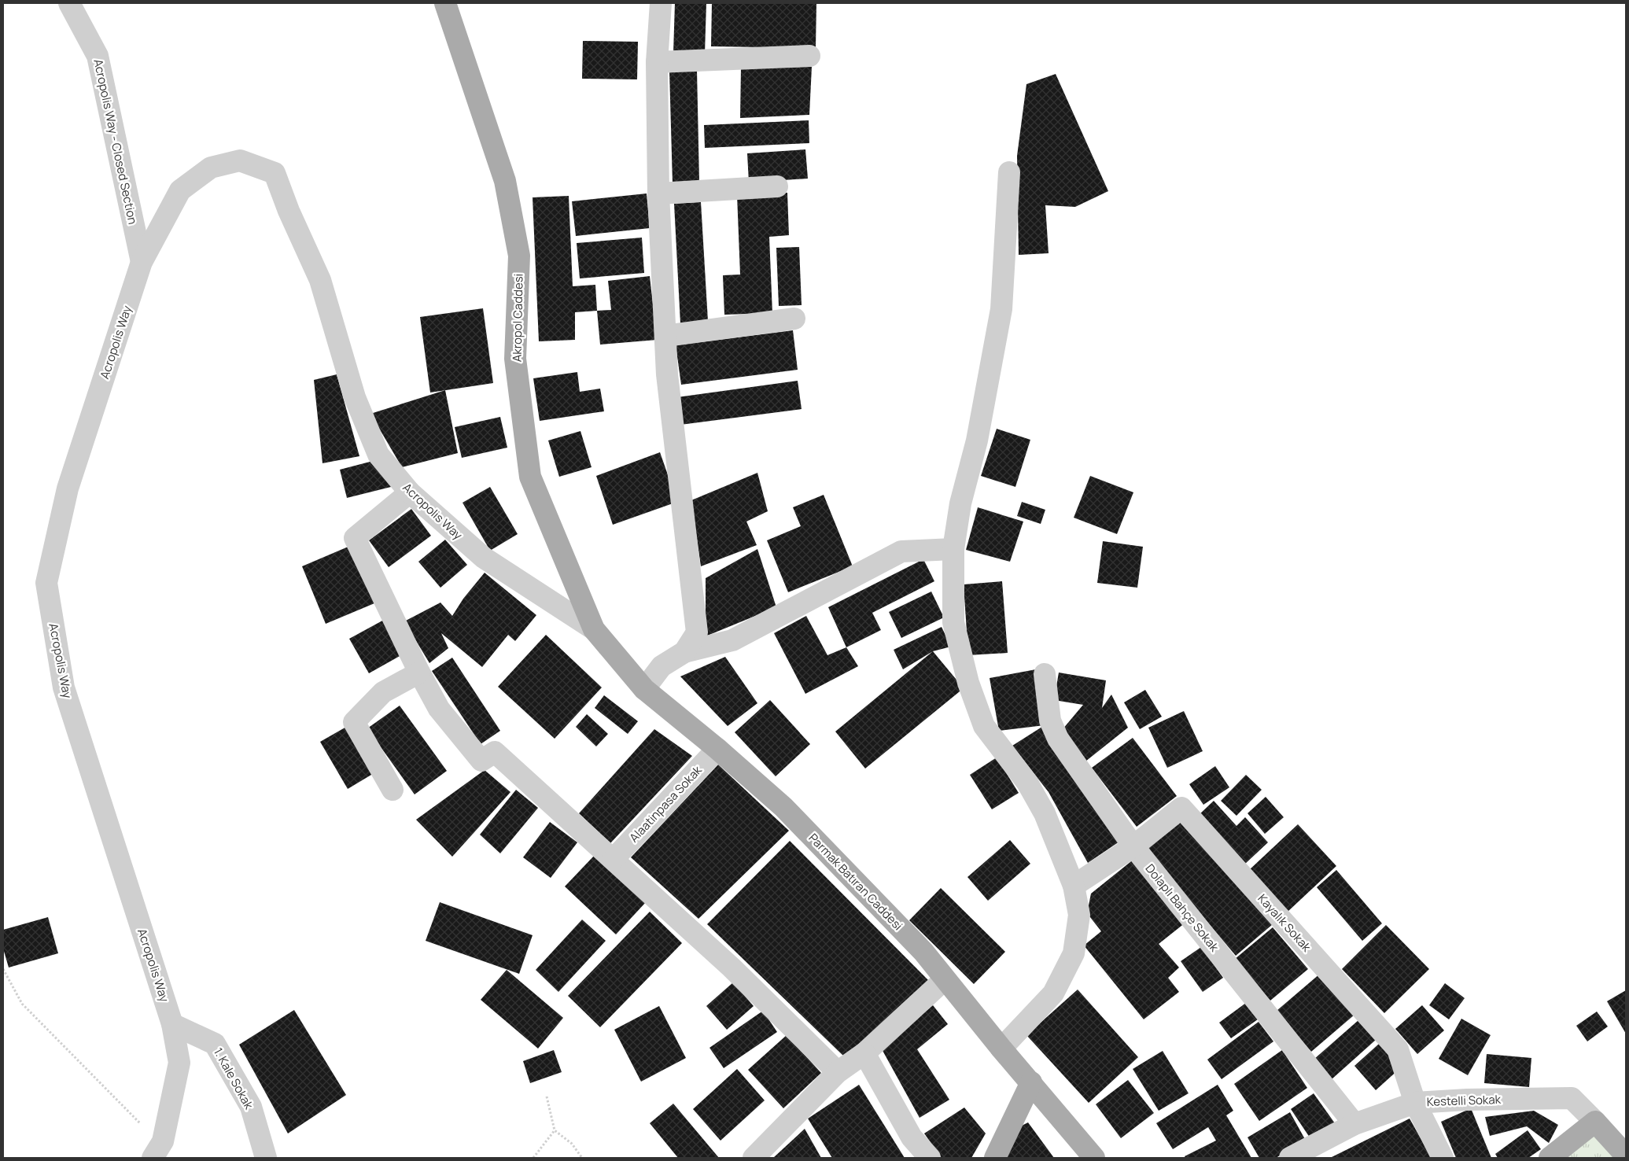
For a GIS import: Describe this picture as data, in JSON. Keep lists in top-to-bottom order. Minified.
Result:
{"streets":{"main road":["Akropol Caddesi","Parmak Batıran Caddesi","Kestelli Sokak"],"street":["Acropolis Way - Closed Section","Acropolis Way","Alaatinpasa Sokak","Dolaplı Bahçe Sokak","Kayalık Sokak","1. Kale Sokak"]},"crossings":[["Acropolis Way - Closed Section","Acropolis Way"],["Akropol Caddesi","Acropolis Way"],["Akropol Caddesi","Parmak Batıran Caddesi"],["Acropolis Way","Parmak Batıran Caddesi"],["Acropolis Way","1. Kale Sokak"],["Alaatinpasa Sokak","Parmak Batıran Caddesi"],["Dolaplı Bahçe Sokak","Kayalık Sokak"],["Dolaplı Bahçe Sokak","Kestelli Sokak"],["Kayalık Sokak","Kestelli Sokak"]]}
